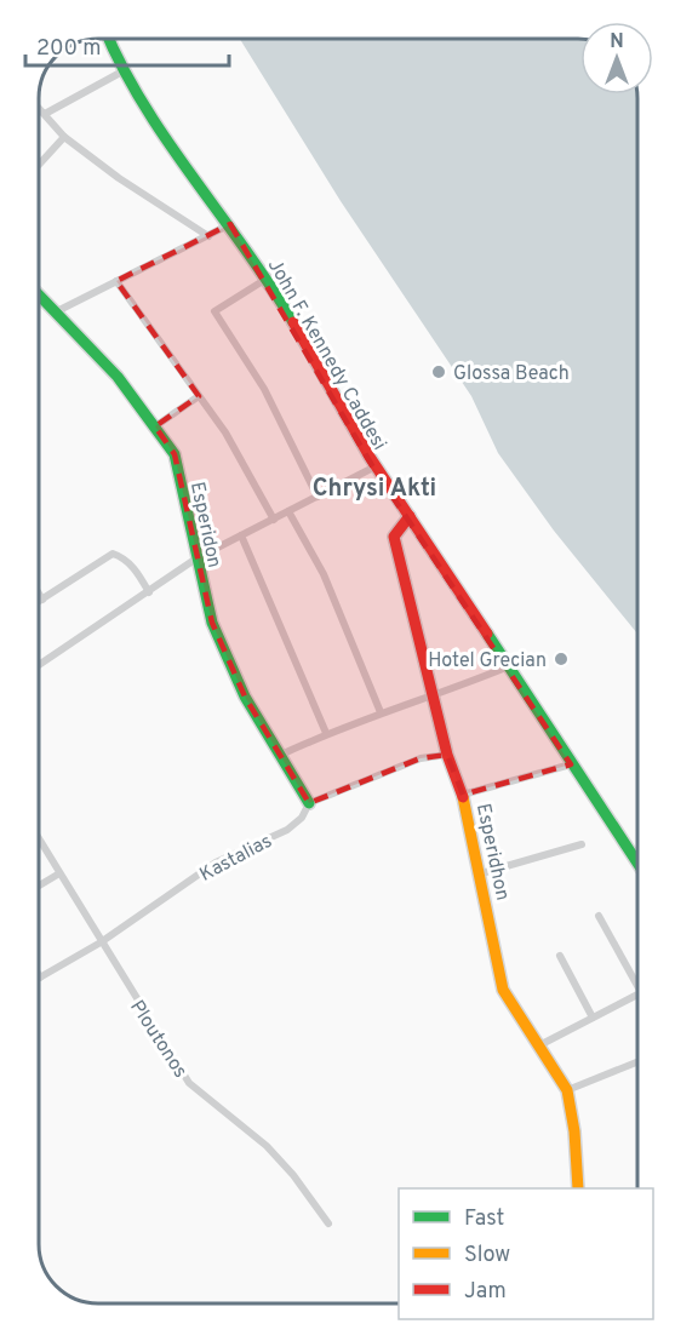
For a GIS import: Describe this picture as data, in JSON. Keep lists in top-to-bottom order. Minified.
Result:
{"streets":{"street":["John F. Kennedy Caddesi","Esperidon","Esperidhon","Kastalias","Ploutonos"]},"crossings":[["John F. Kennedy Caddesi","Esperidhon"],["Esperidon","Kastalias"],["Esperidhon","Kastalias"],["Kastalias","Ploutonos"]],"districts":["Chrysi Akti"],"places":["Glossa Beach","Hotel Grecian"],"legend":["Fast","Slow","Jam"],"scale_bar":"200 m","north":"top"}
